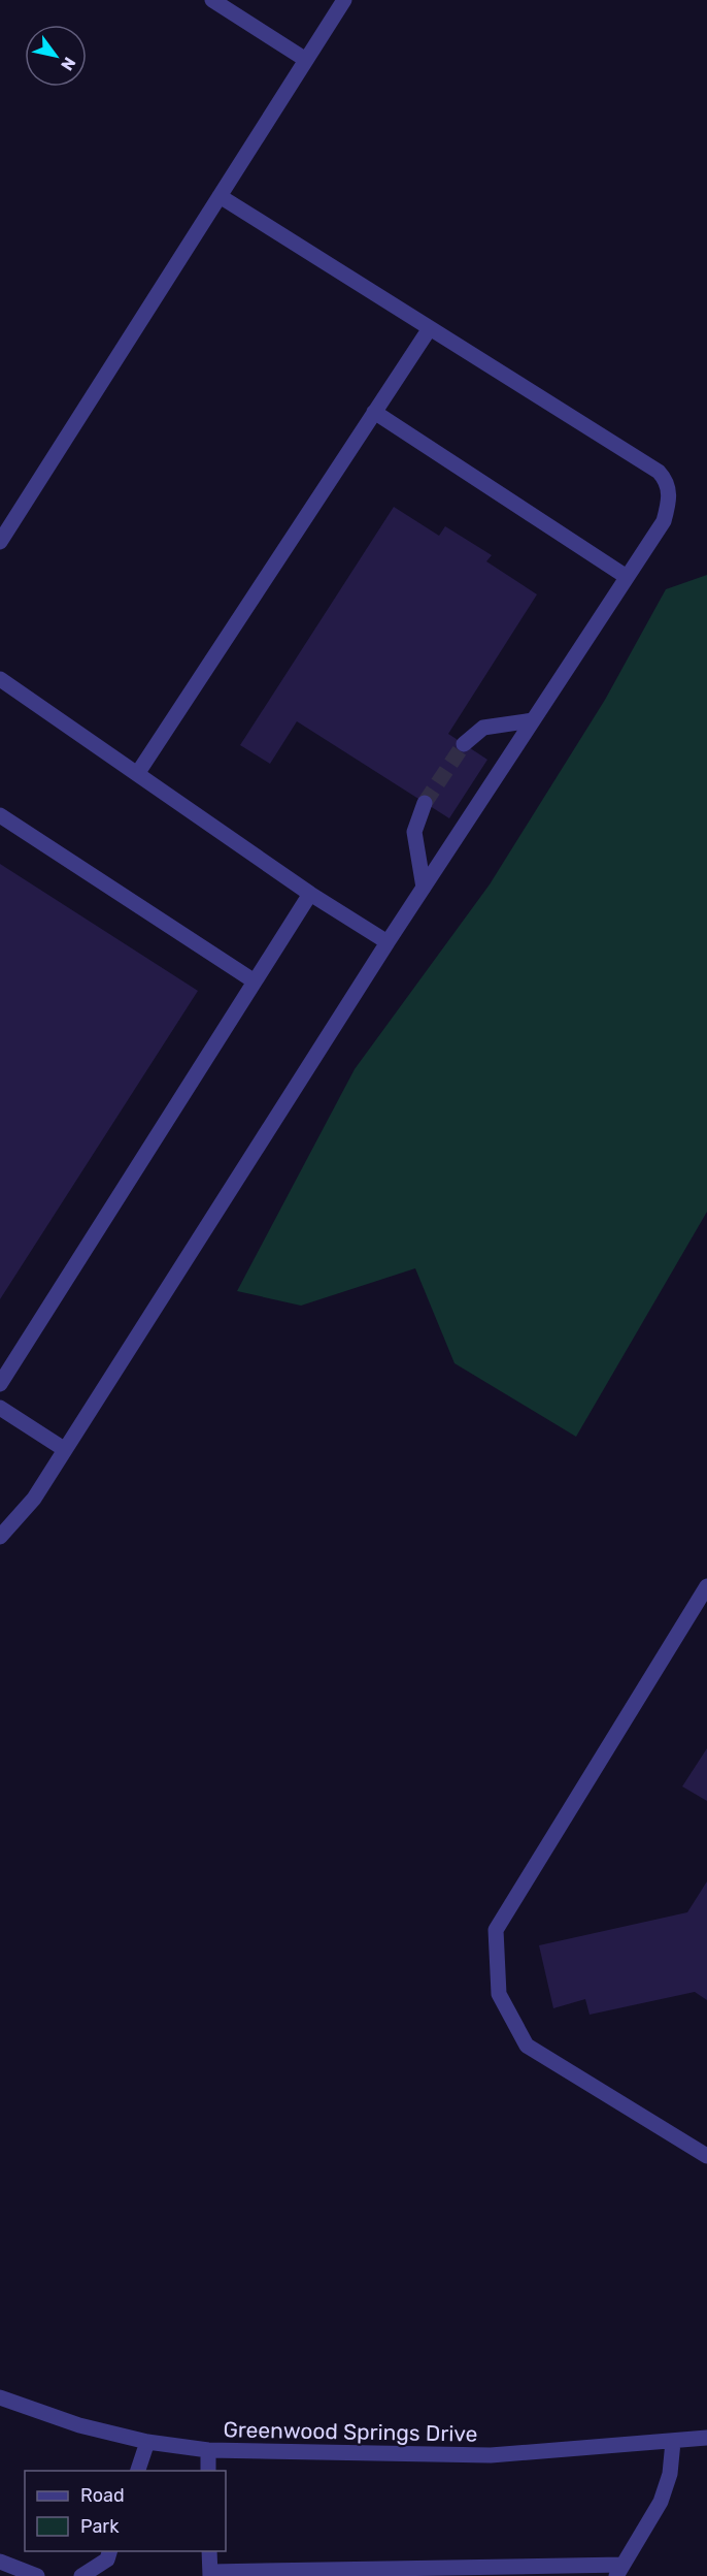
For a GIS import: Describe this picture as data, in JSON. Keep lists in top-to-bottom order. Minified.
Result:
{"streets":{"street":["Greenwood Springs Drive"]},"legend":["Road","Park"],"north":"bottom right"}
